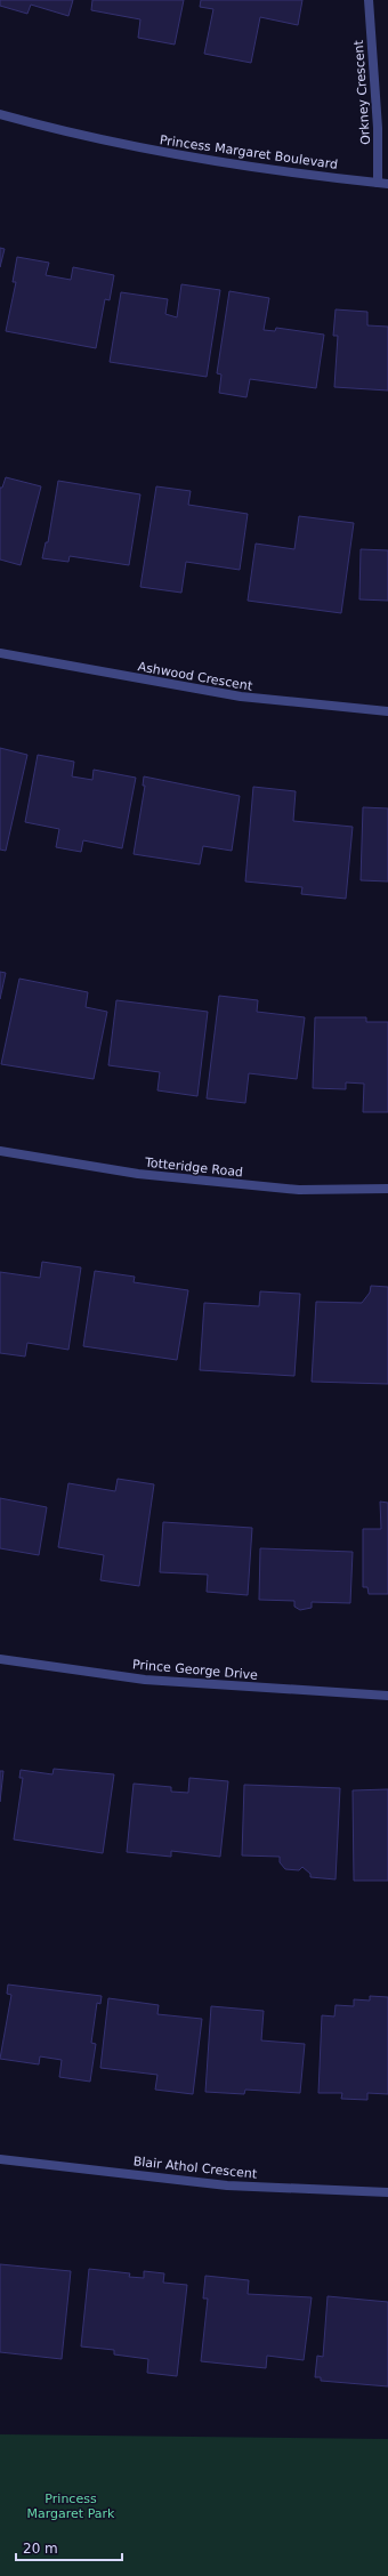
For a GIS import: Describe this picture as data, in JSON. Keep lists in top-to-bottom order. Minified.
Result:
{"streets":{"street":["Orkney Crescent","Princess Margaret Boulevard","Ashwood Crescent","Totteridge Road","Prince George Drive","Blair Athol Crescent"]},"crossings":[["Orkney Crescent","Princess Margaret Boulevard"]],"parks":["Princess Margaret Park"],"scale_bar":"20 m"}
